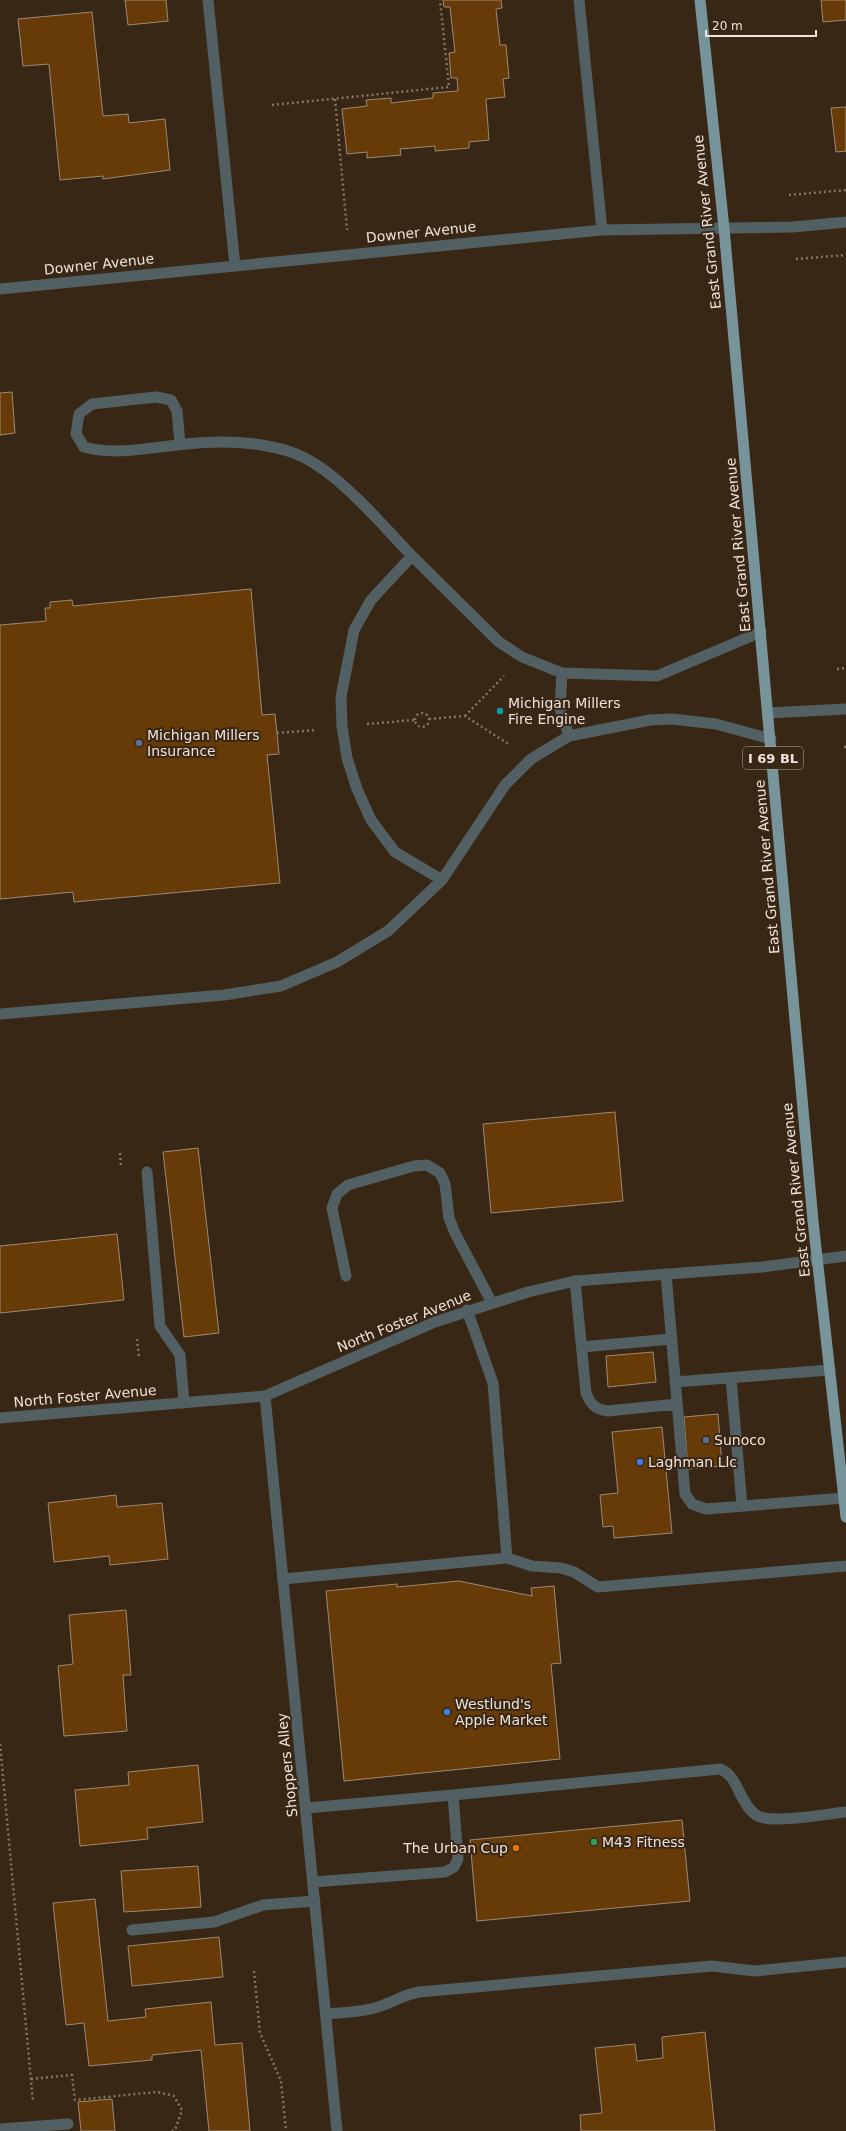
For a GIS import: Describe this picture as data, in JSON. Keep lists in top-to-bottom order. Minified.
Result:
{"streets":{"main road":["East Grand River Avenue","I 69 BL"],"street":["Downer Avenue","North Foster Avenue","Shoppers Alley"]},"crossings":[["East Grand River Avenue","Downer Avenue"],["East Grand River Avenue","North Foster Avenue"],["North Foster Avenue","Shoppers Alley"]],"places":["Michigan Millers Fire Engine","Michigan Millers Insurance","Sunoco","Laghman Llc","Westlund's Apple Market","M43 Fitness","The Urban Cup"],"scale_bar":"20 m"}
